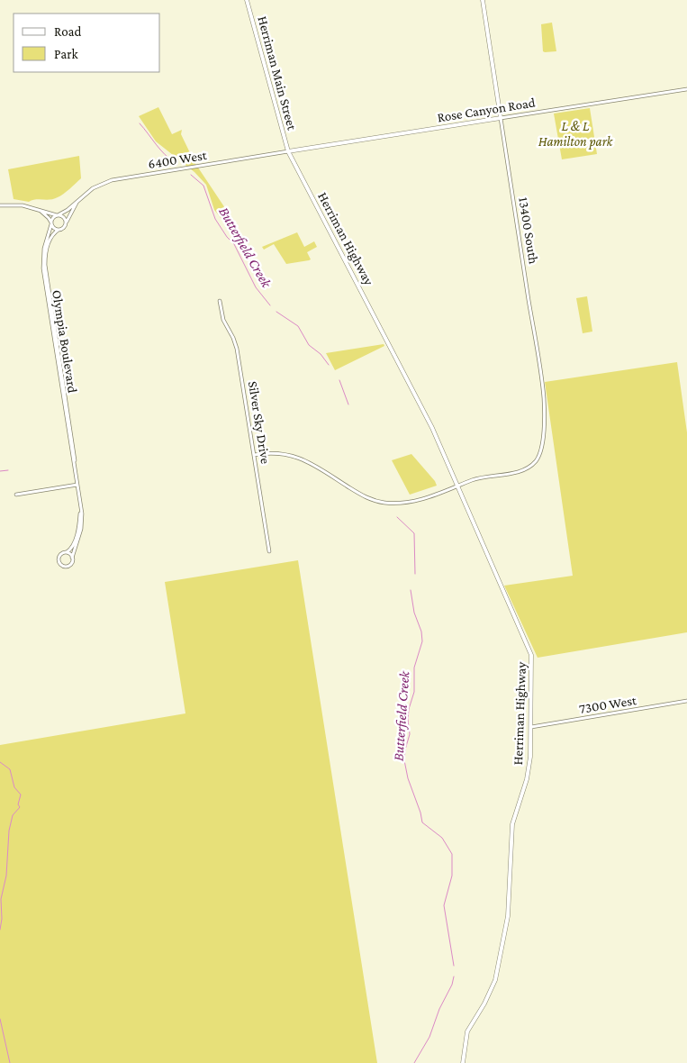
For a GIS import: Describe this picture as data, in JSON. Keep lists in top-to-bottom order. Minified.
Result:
{"streets":{"main road":["Herriman Main Street","Rose Canyon Road","13400 South","Herriman Highway"],"street":["6400 West","Olympia Boulevard","Silver Sky Drive","7300 West"]},"crossings":[["Herriman Main Street","Rose Canyon Road"],["Herriman Main Street","6400 West"],["Herriman Main Street","Herriman Highway"],["Rose Canyon Road","6400 West"],["Rose Canyon Road","13400 South"],["Rose Canyon Road","Herriman Highway"],["6400 West","Herriman Highway"],["6400 West","Olympia Boulevard"],["13400 South","Herriman Highway"],["Herriman Highway","7300 West"]],"water":["Butterfield Creek"],"parks":["L & L Hamilton park"],"legend":["Road","Park"]}
